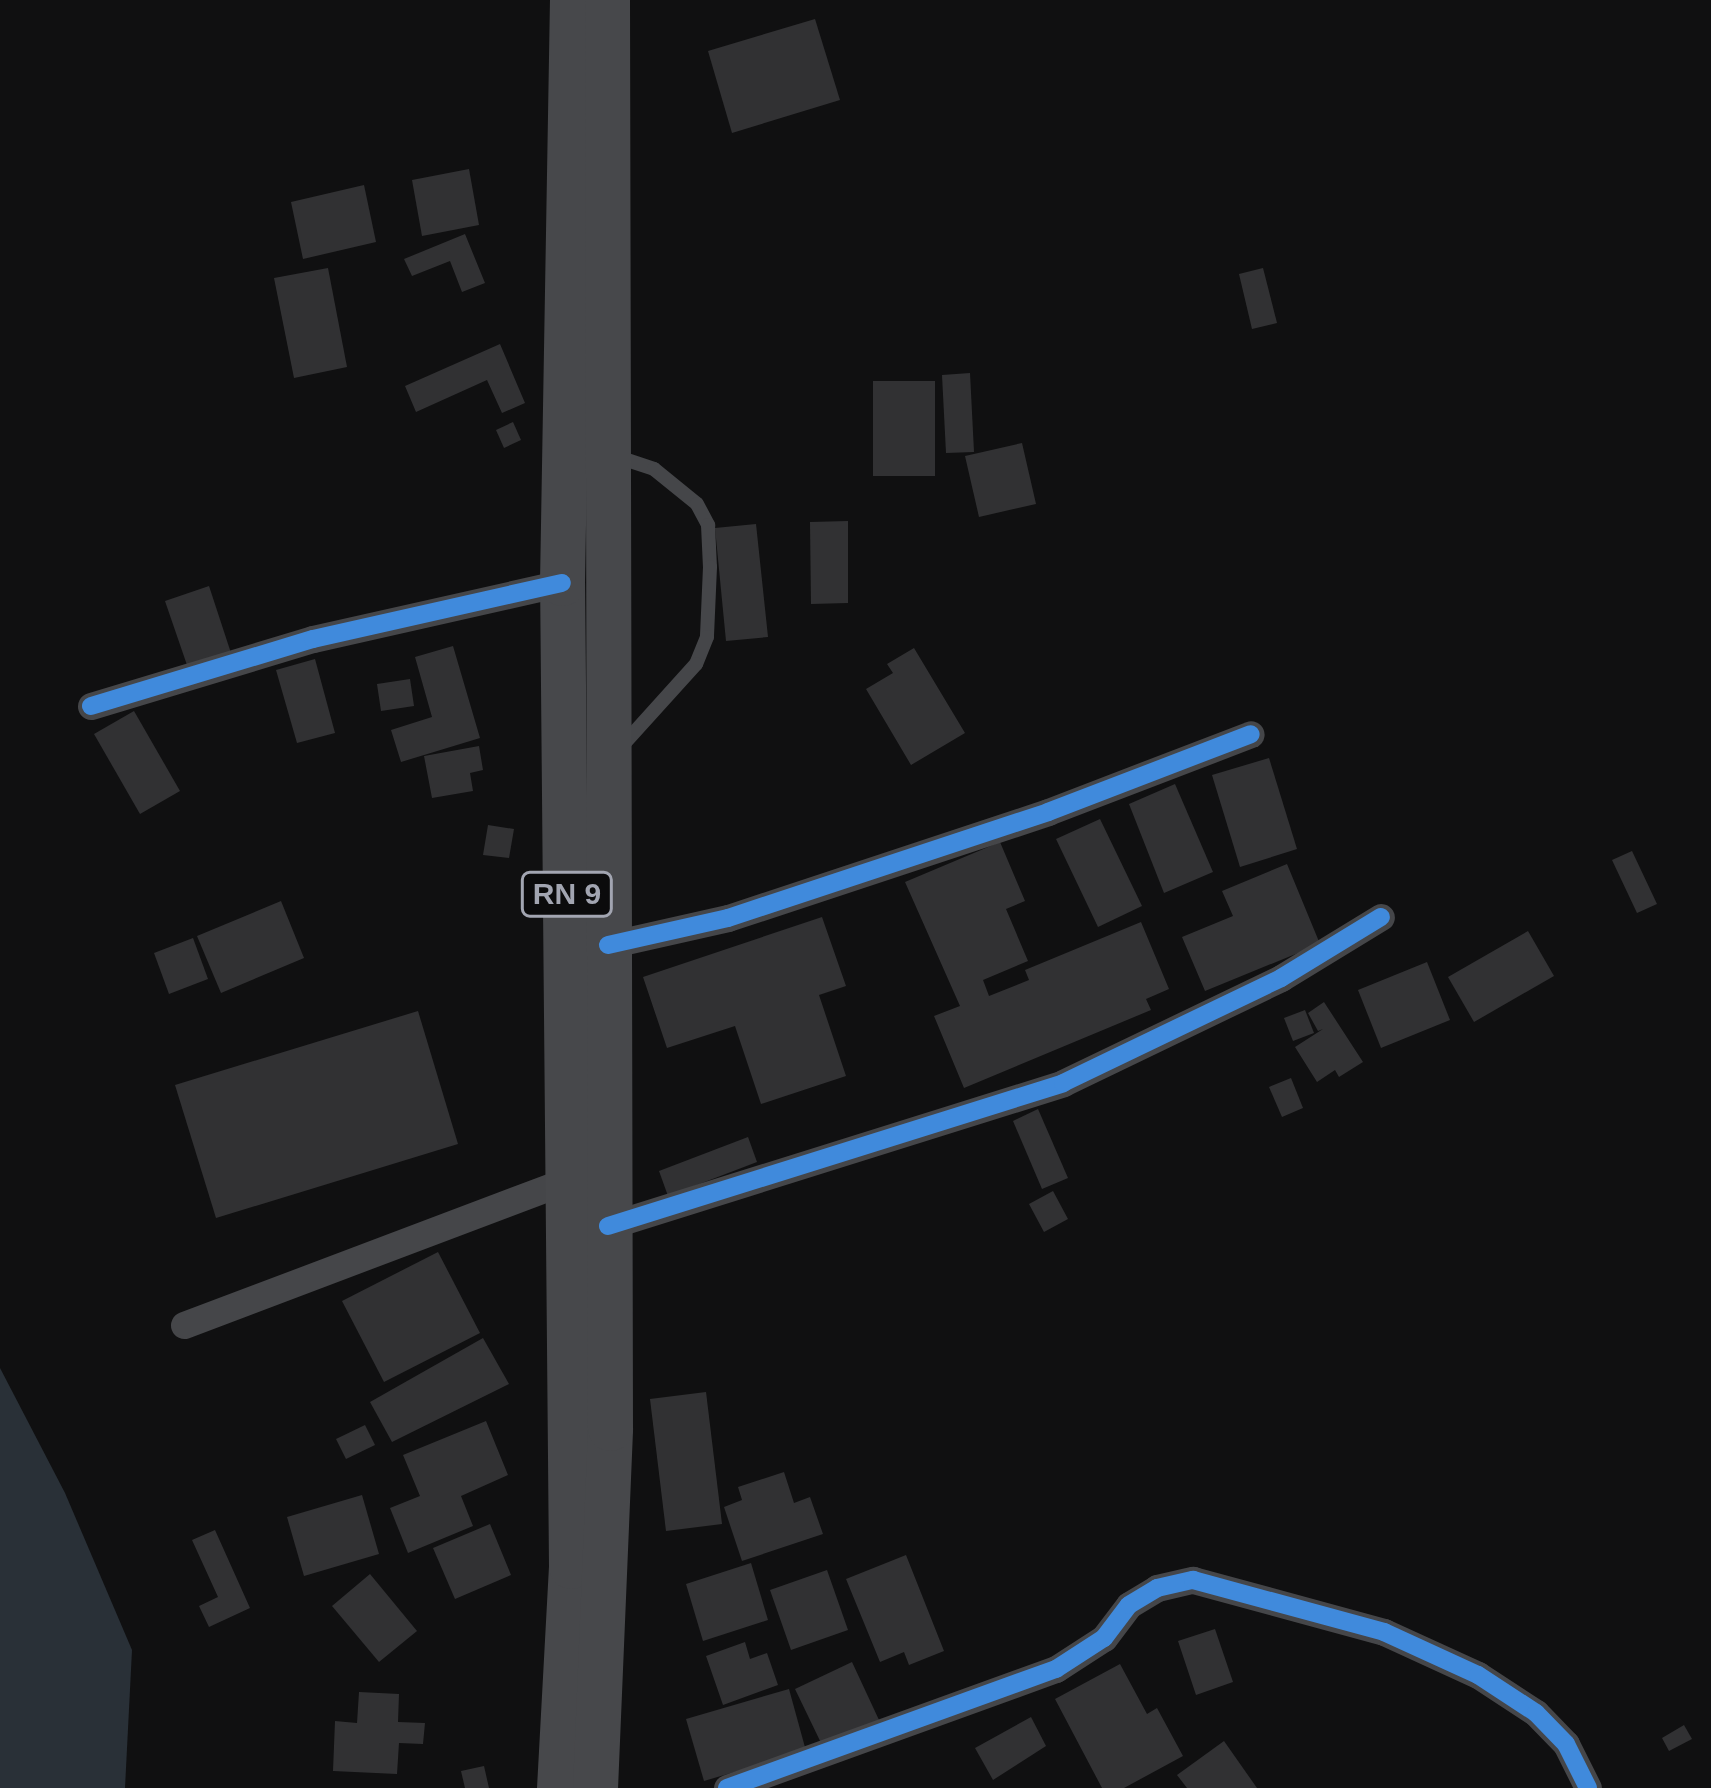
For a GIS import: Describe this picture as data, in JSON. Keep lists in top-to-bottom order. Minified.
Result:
{"streets":{"highway":["RN 9"]}}
